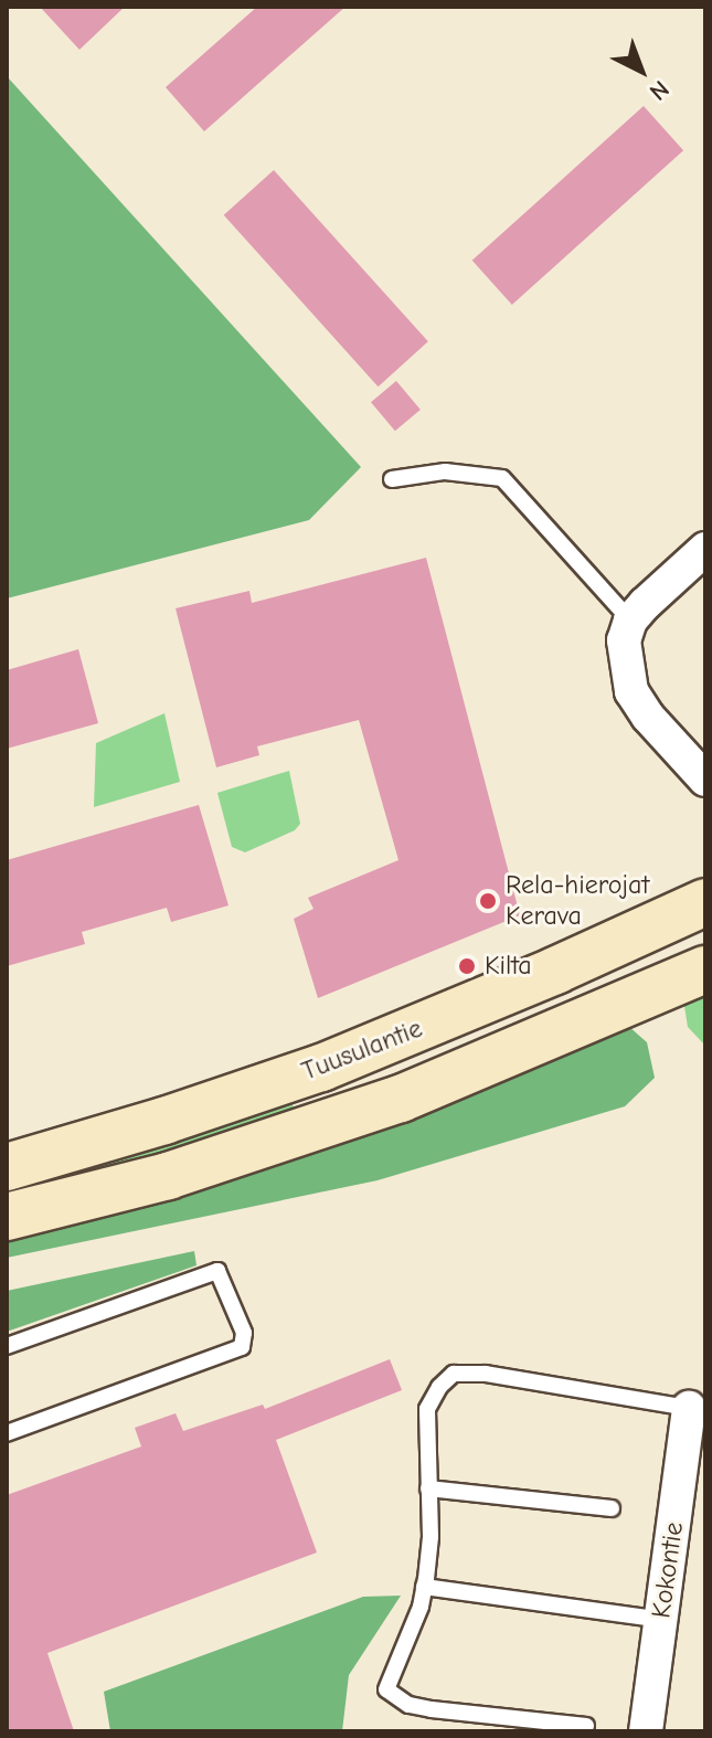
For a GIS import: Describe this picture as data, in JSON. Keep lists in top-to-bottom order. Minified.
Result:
{"streets":{"main road":["Tuusulantie"],"street":["Kokontie"]},"places":["Rela-hierojat Kerava","Kilta"],"north":"bottom right"}
